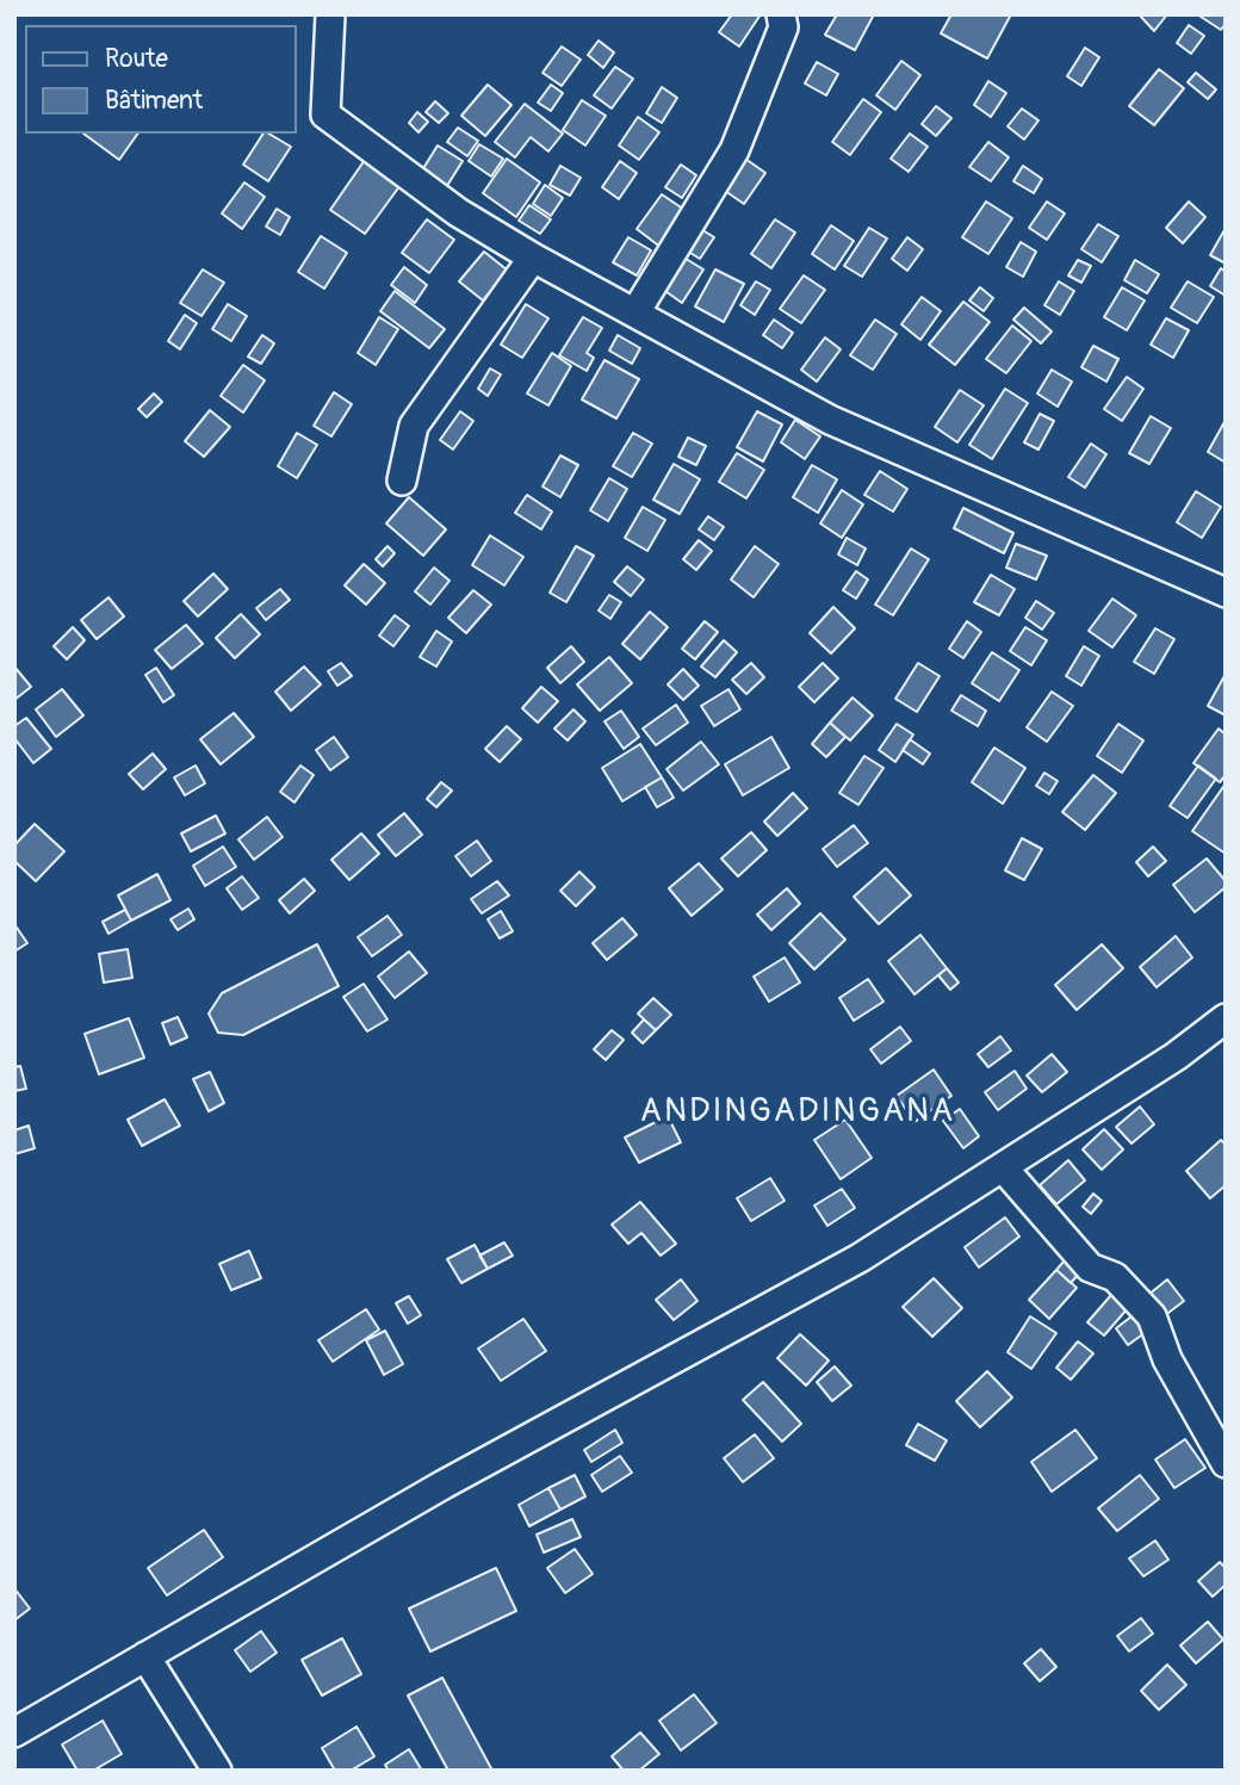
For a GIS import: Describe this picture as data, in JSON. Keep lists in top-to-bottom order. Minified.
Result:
{"districts":["ANDINGADINGANA"],"legend":["Route","Bâtiment"]}
